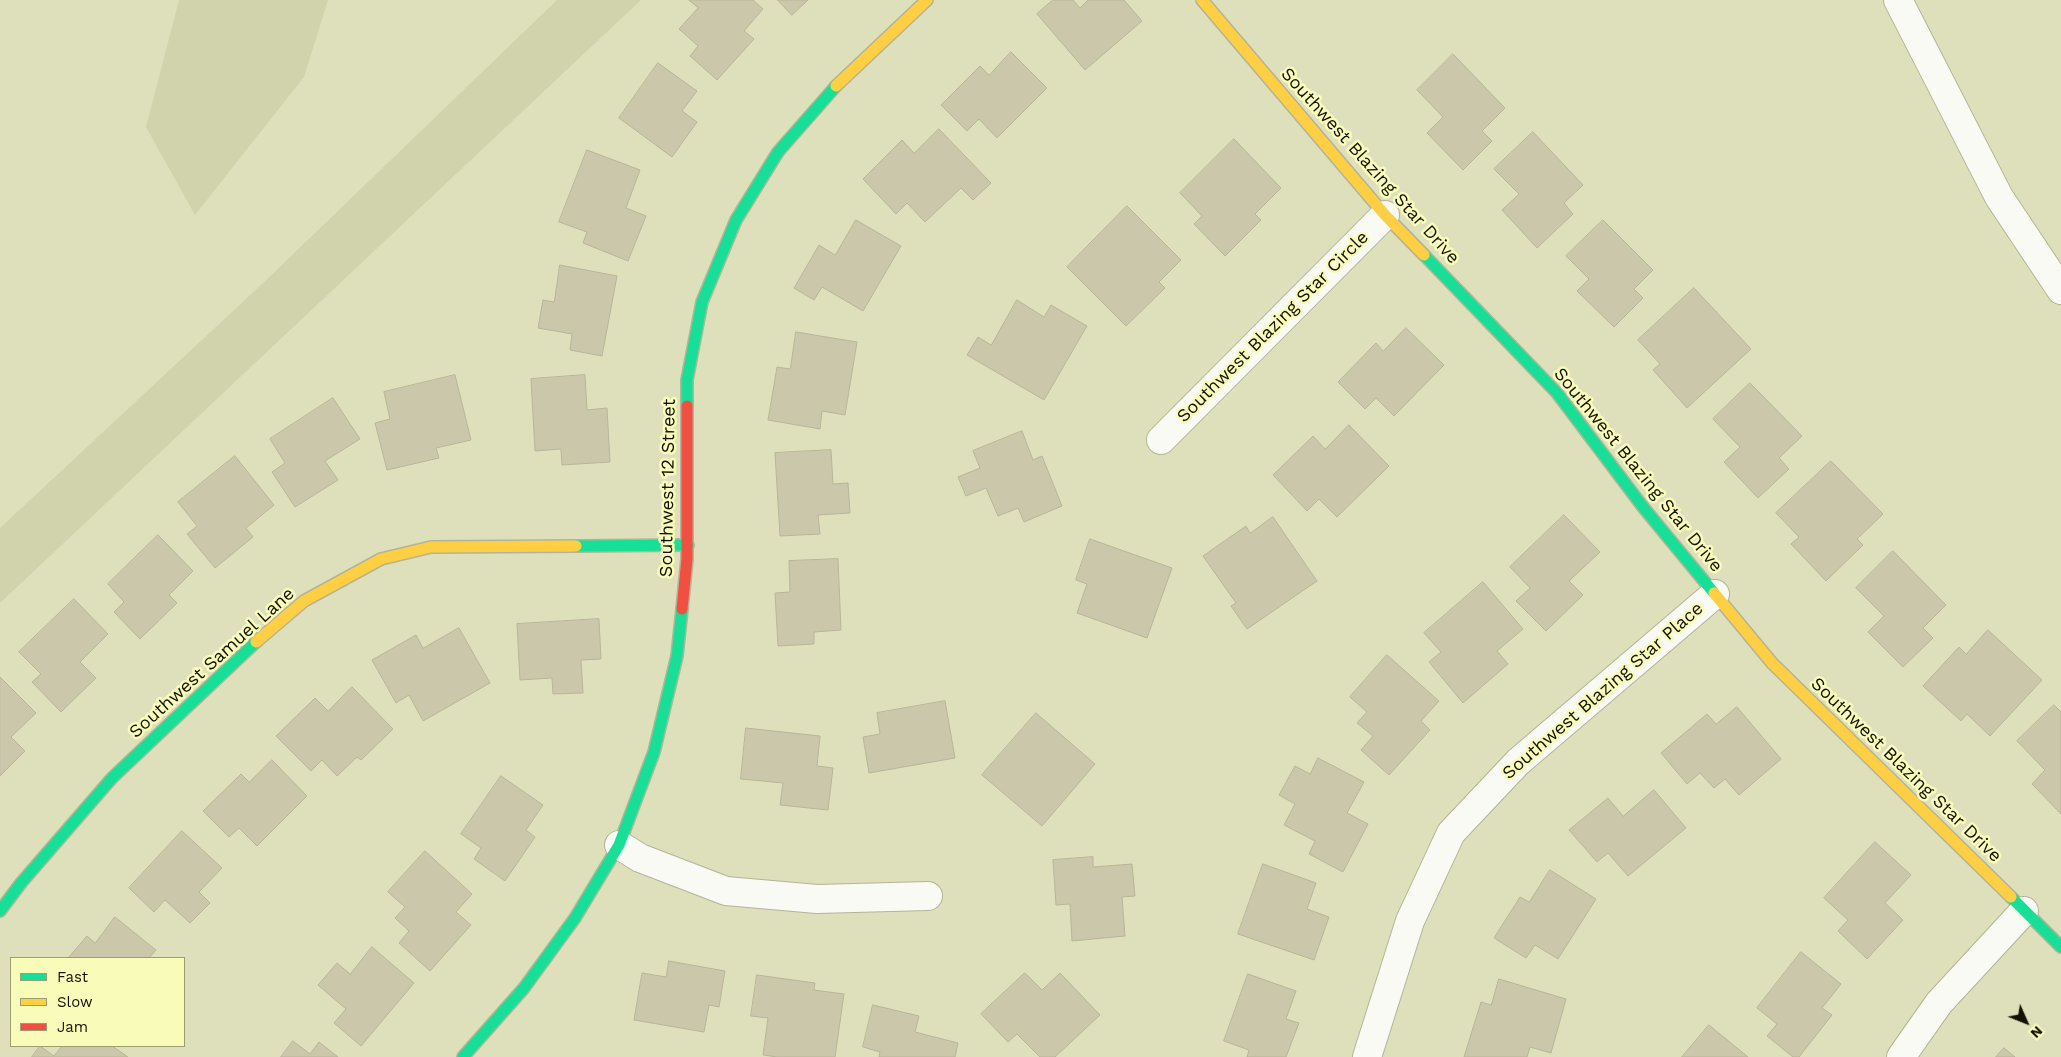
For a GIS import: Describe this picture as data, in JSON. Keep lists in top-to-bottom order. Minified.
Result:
{"streets":{"street":["Southwest Blazing Star Drive","Southwest Blazing Star Circle","Southwest 12 Street","Southwest Samuel Lane","Southwest Blazing Star Place"]},"crossings":[["Southwest Blazing Star Drive","Southwest Blazing Star Circle"],["Southwest Blazing Star Drive","Southwest Blazing Star Place"],["Southwest 12 Street","Southwest Samuel Lane"]],"legend":["Fast","Slow","Jam"],"north":"bottom right"}
